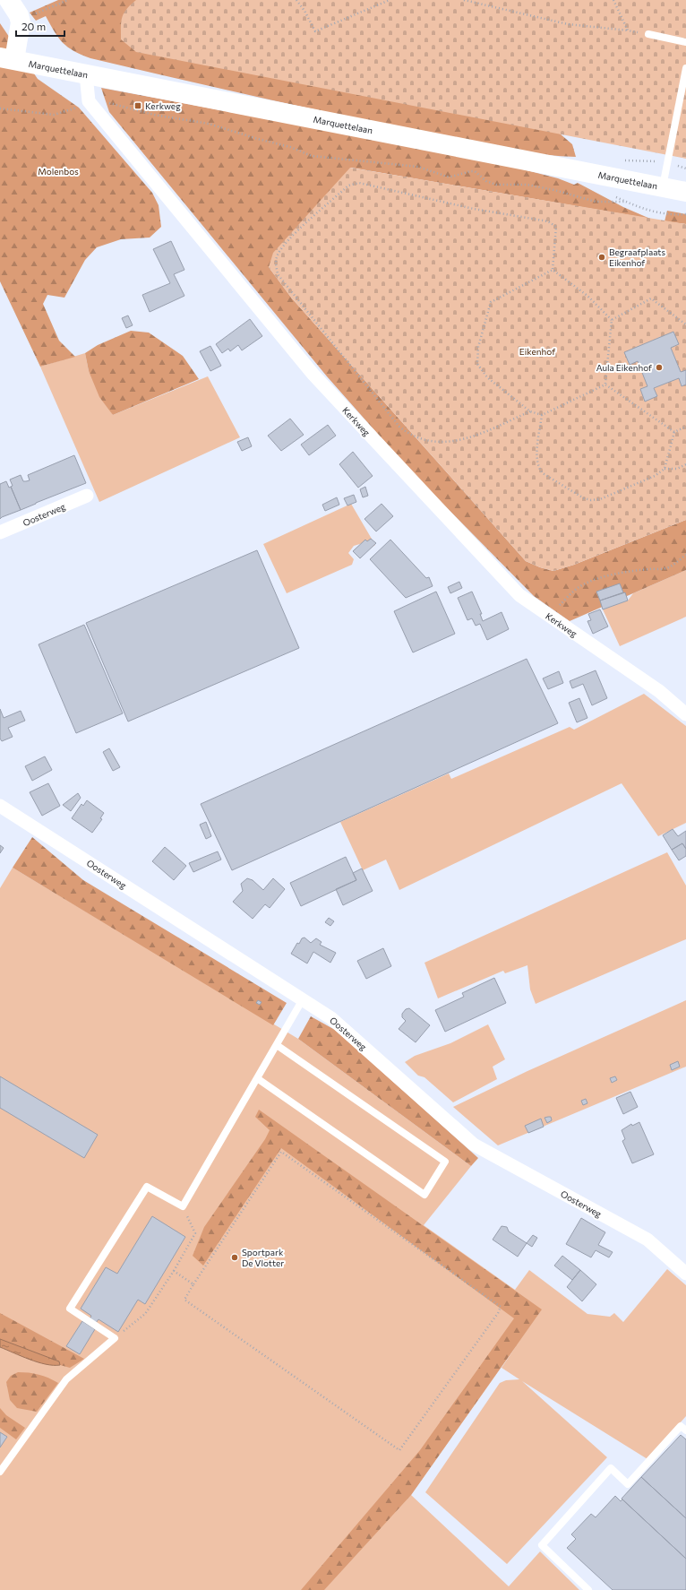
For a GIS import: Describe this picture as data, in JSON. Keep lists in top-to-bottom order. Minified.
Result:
{"streets":{"street":["Marquettelaan","Kerkweg","Oosterweg"]},"parks":["Molenbos","Eikenhof"],"places":{"transit":["Kerkweg"],"other":["Begraafplaats Eikenhof","Aula Eikenhof","Sportpark De Vlotter"]},"scale_bar":"20 m"}
